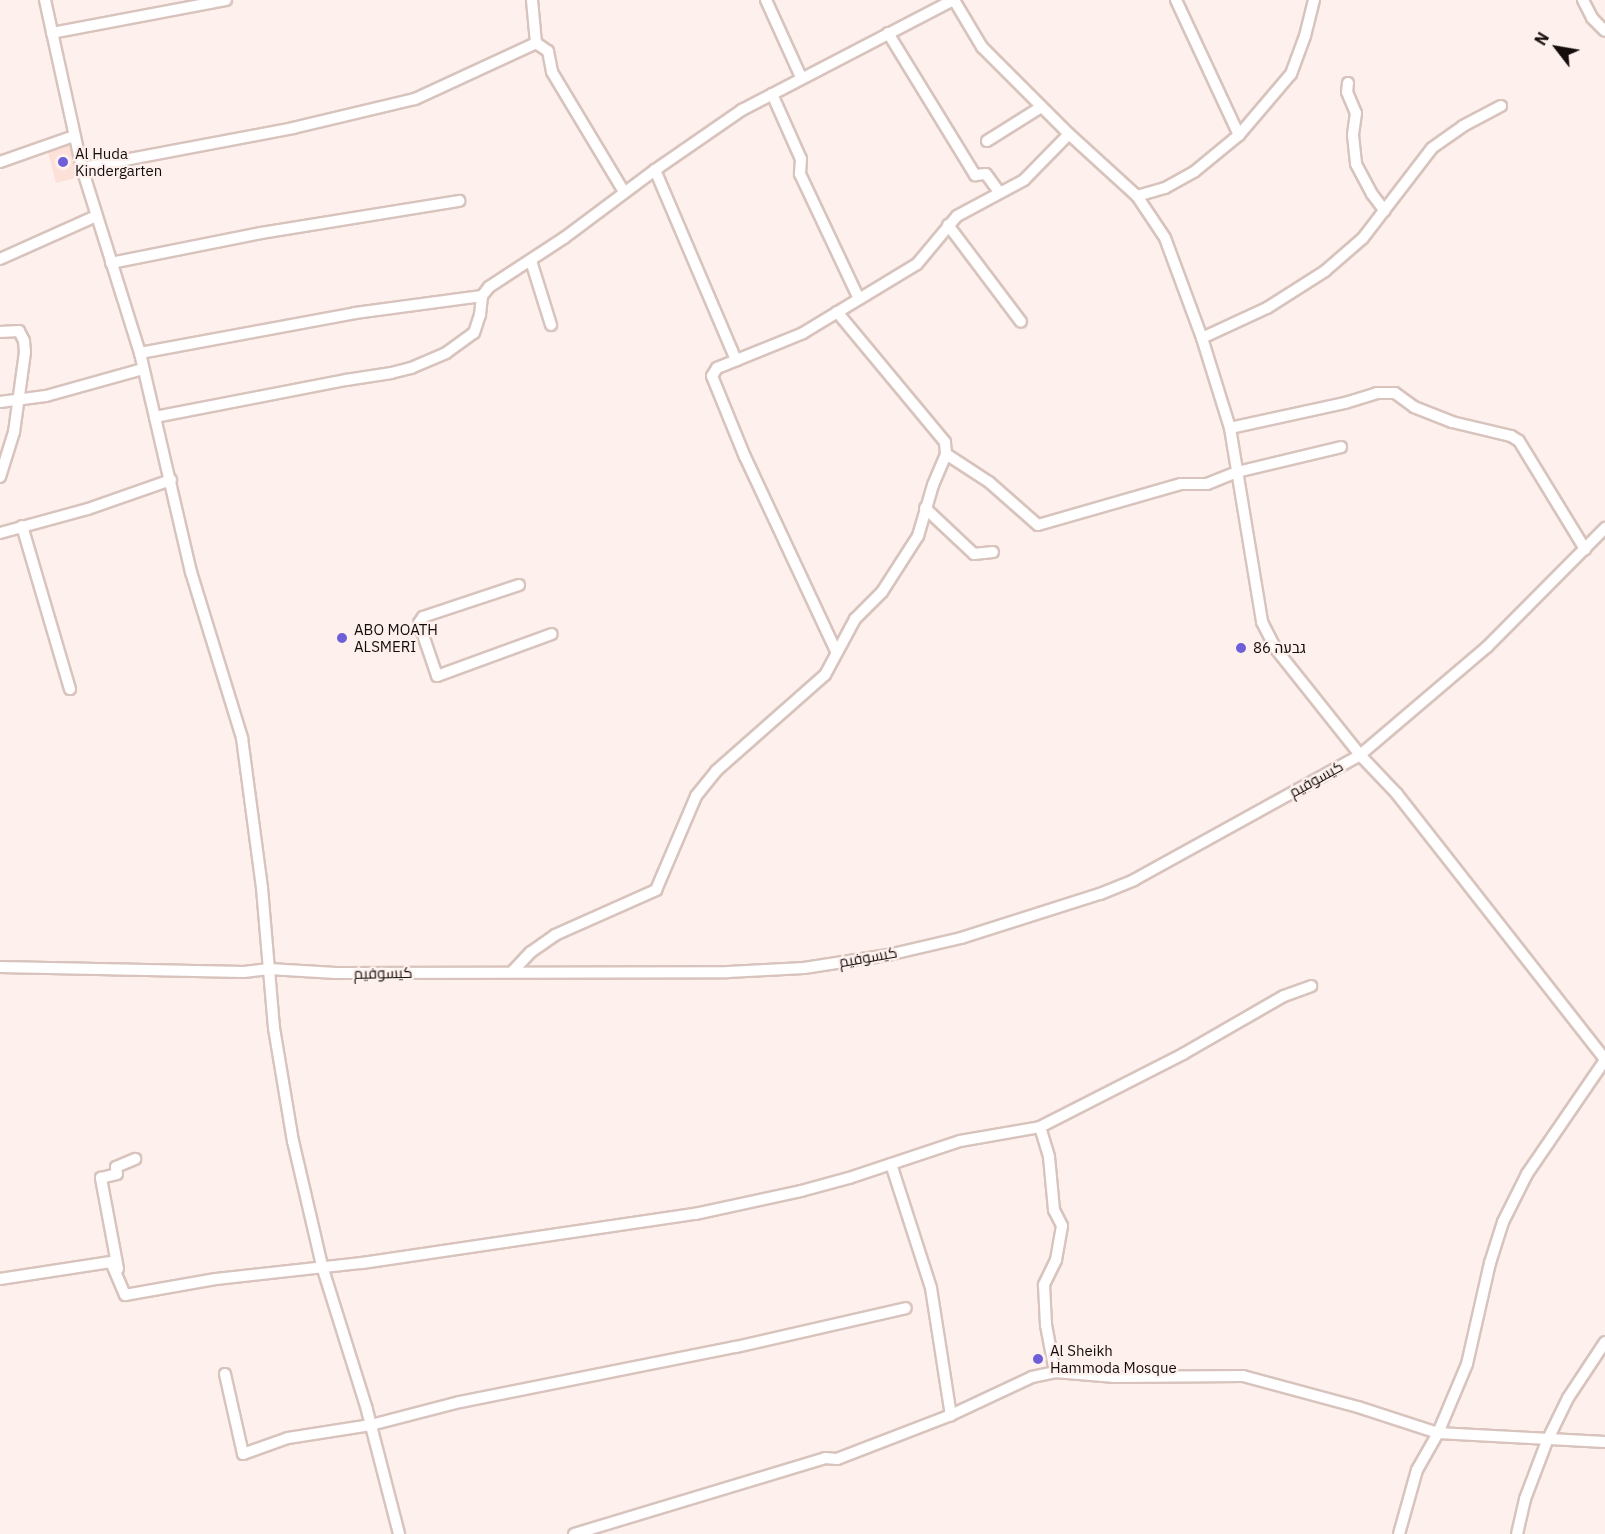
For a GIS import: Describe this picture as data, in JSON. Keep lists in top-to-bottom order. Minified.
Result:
{"streets":{"street":["كيسوفيم"]},"places":["Al Huda Kindergarten","ABO MOATH ALSMERI","גבעה 86","Al Sheikh Hammoda Mosque"],"north":"top left"}
